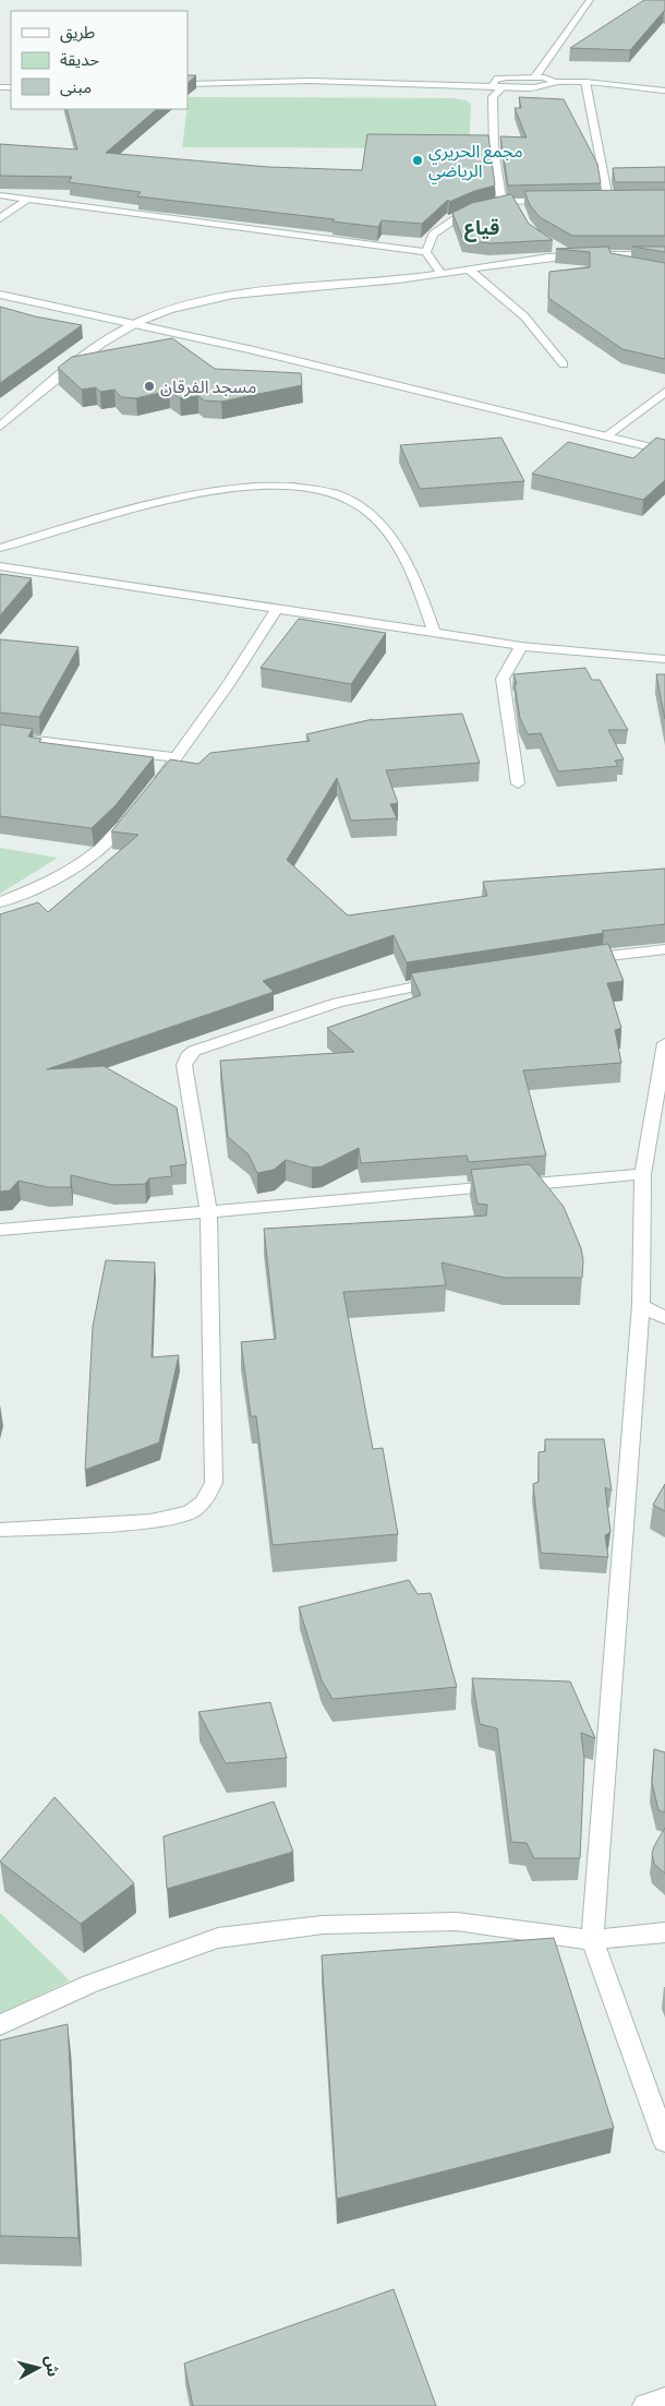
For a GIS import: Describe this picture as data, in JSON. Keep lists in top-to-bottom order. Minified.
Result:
{"districts":["قياع"],"places":["مجمع الحريري الرياضي","مسجد الفرقان"],"legend":["طريق","حديقة","مبنى"],"north":"right"}
